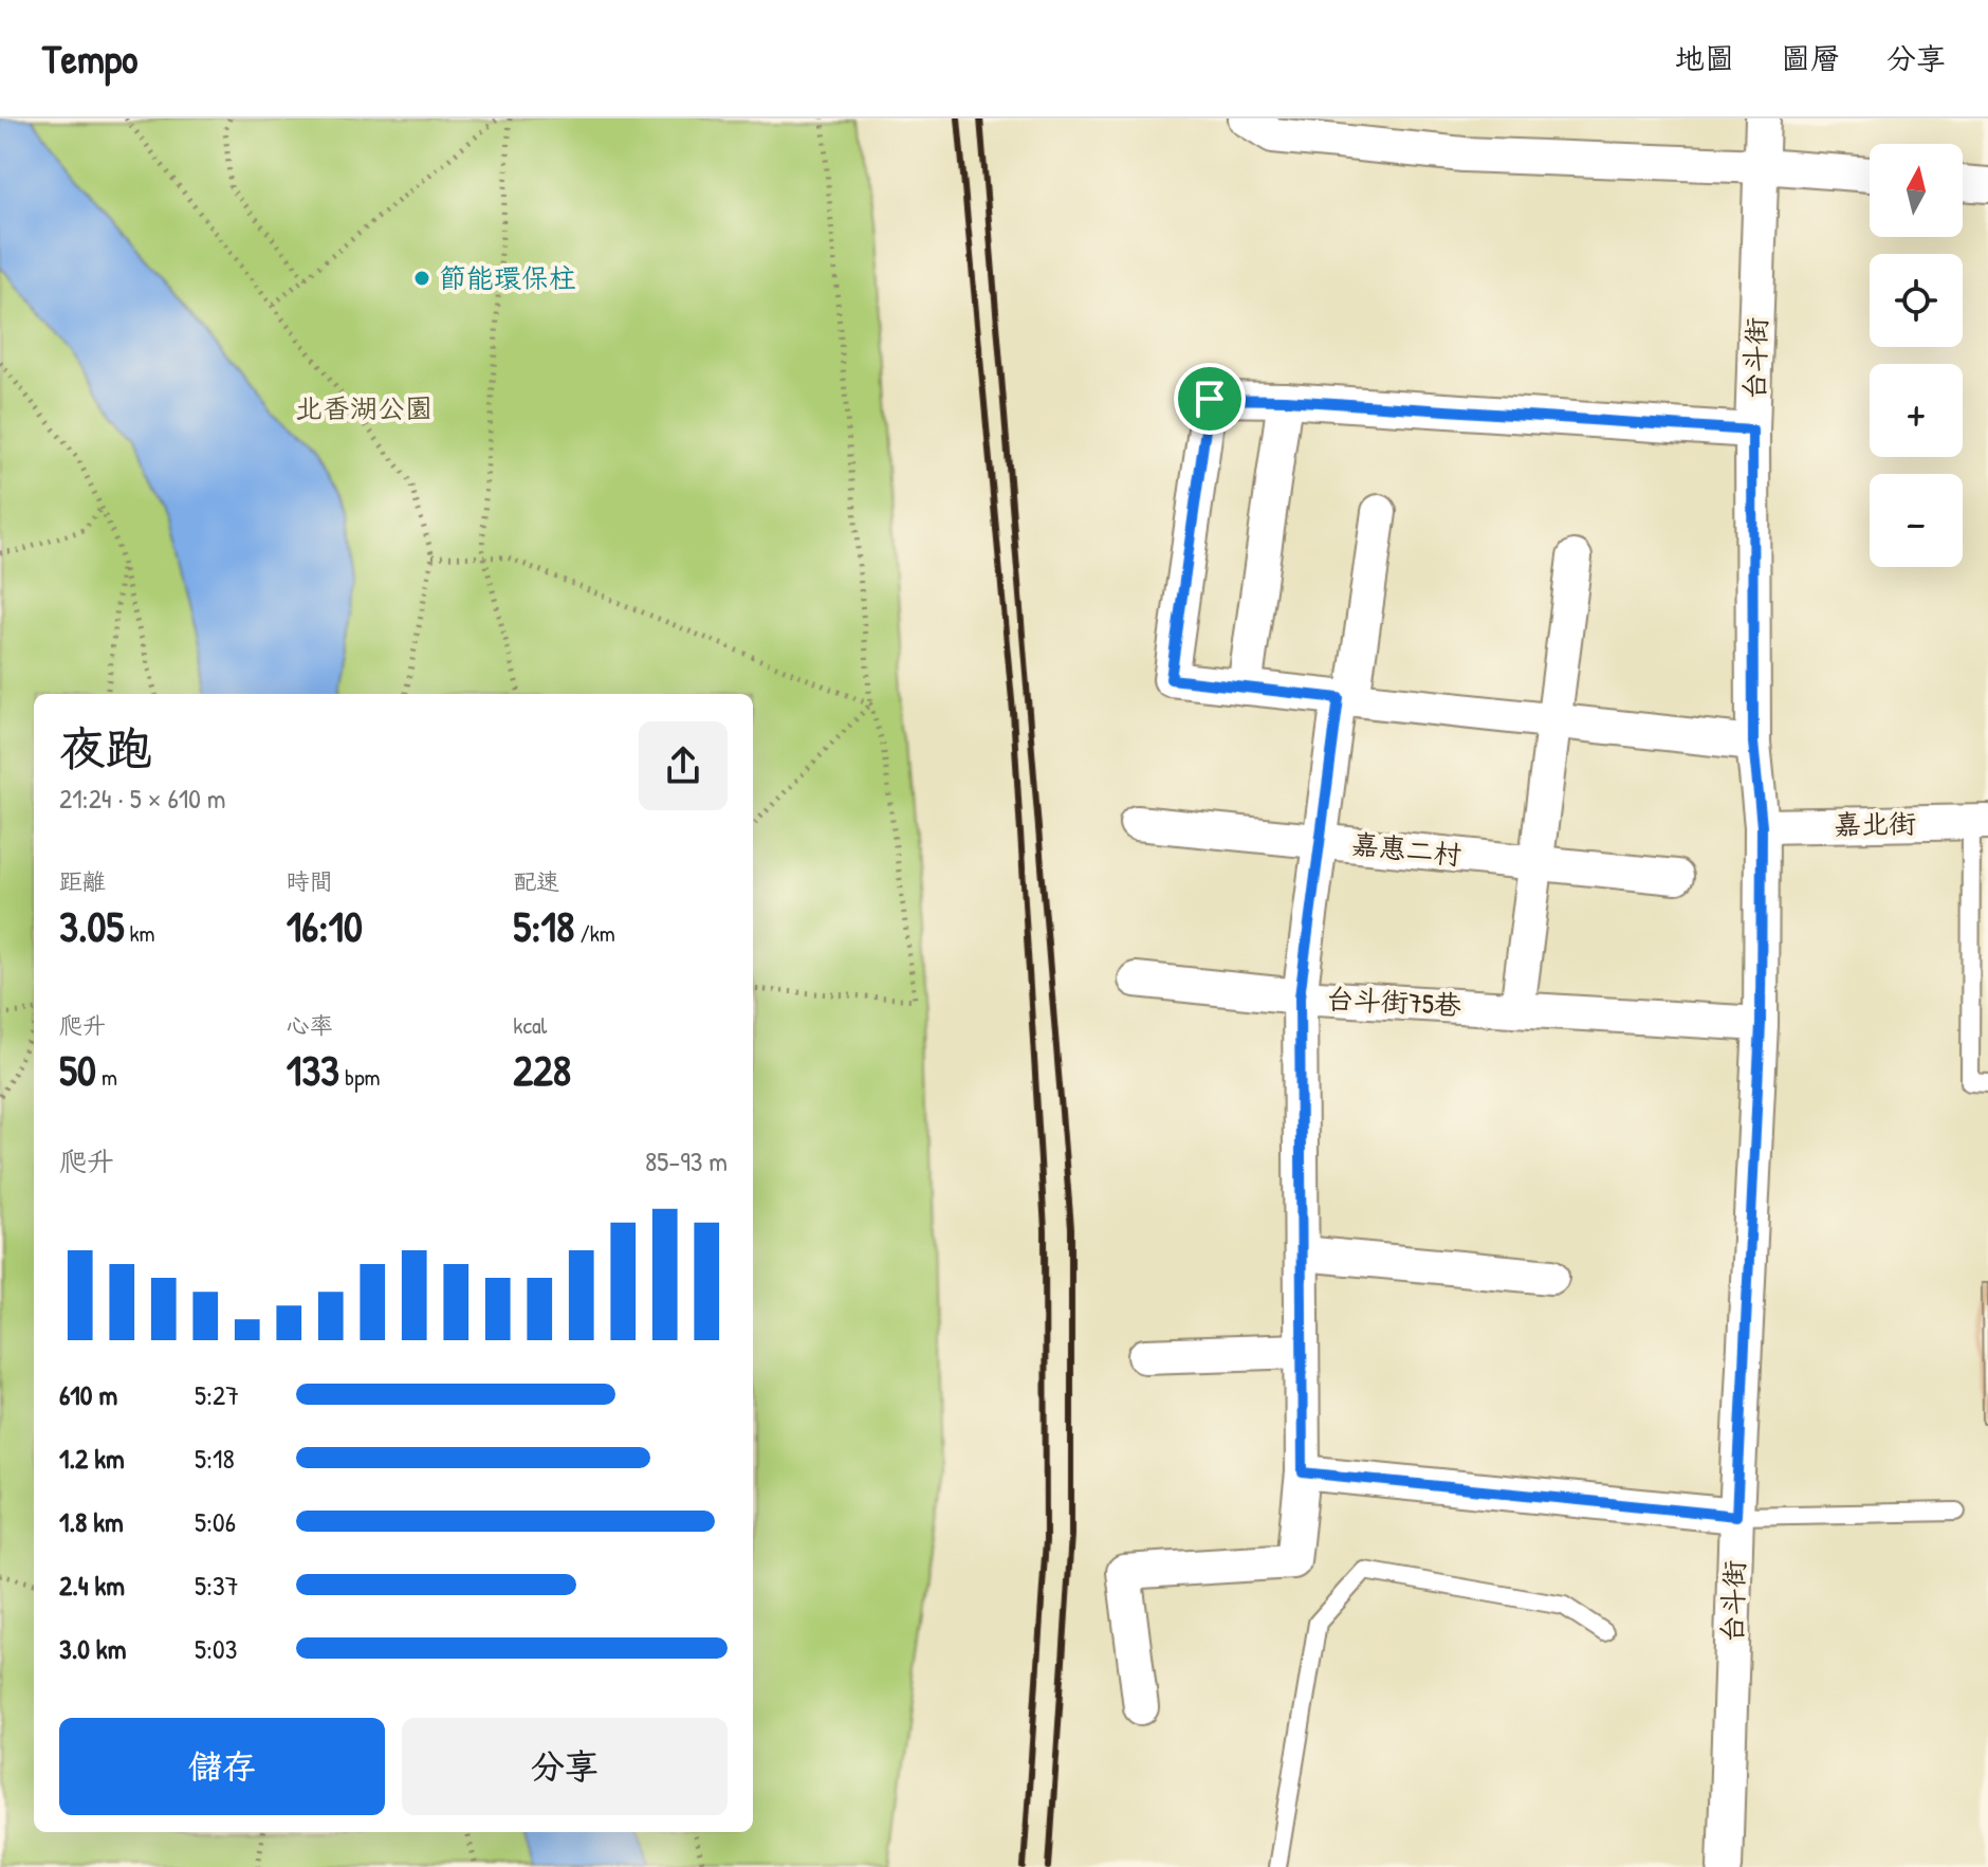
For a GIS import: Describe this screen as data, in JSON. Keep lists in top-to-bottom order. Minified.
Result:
{"streets":{"street":["台斗街","嘉北街","嘉惠二村","台斗街75巷"]},"crossings":[["台斗街","嘉北街"],["台斗街","台斗街75巷"]],"parks":["北香湖公園"],"places":["節能環保柱"],"north":"top","page":{"header":"Tempo","nav":["地圖","圖層","分享"],"map_buttons":["+","−"],"heading":["夜跑","21:24 · 5 × 610 m"],"stats":[["距離","3.05 km"],["時間","16:10"],["配速","5:18 /km"],["爬升","50 m"],["心率","133 bpm"],["kcal","228"]],"chart":["爬升","85–93 m"],"list":[{"name":"610 m","note":"5:27"},{"name":"1.2 km","note":"5:18"},{"name":"1.8 km","note":"5:06"},{"name":"2.4 km","note":"5:37"},{"name":"3.0 km","note":"5:03"}],"buttons":["儲存","分享"]}}
